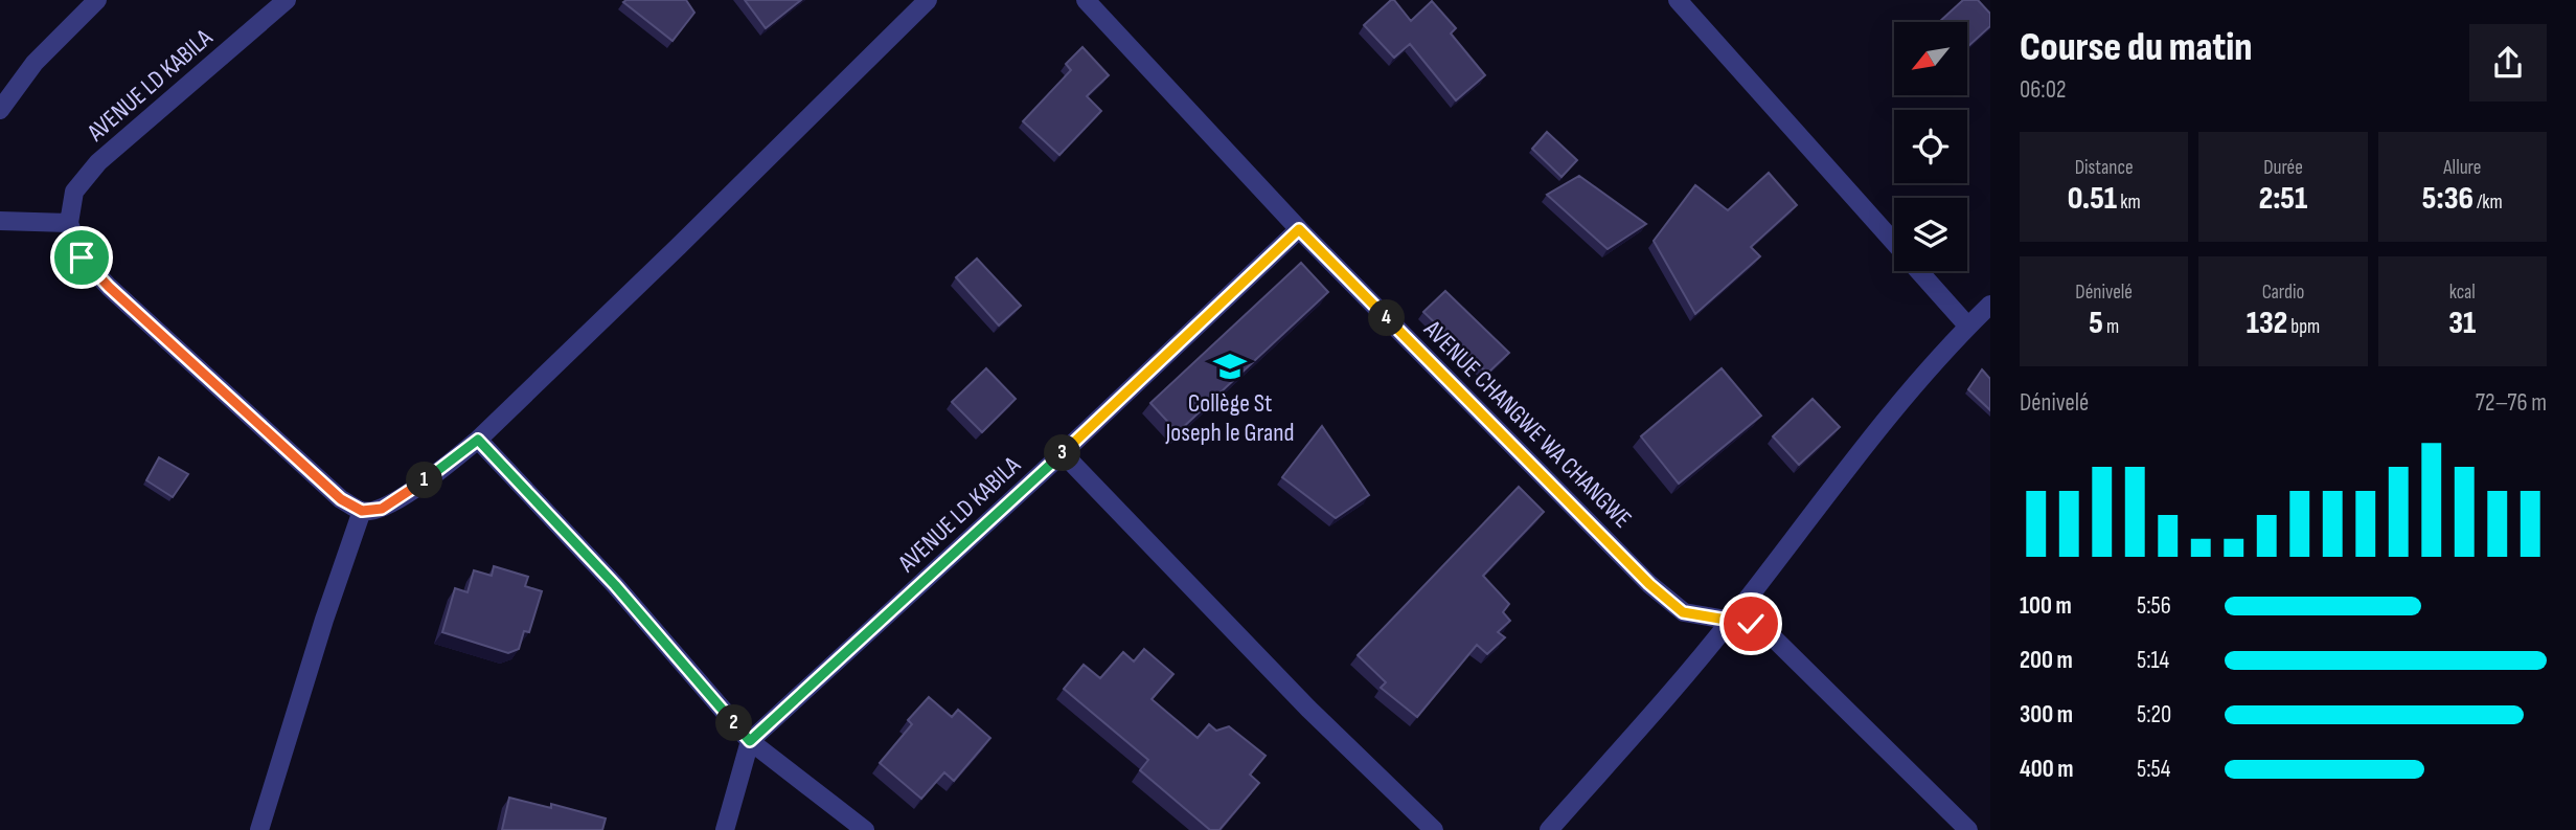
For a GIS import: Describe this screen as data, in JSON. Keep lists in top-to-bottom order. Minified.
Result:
{"streets":{"street":["AVENUE LD KABILA","AVENUE CHANGWE WA CHANGWE"]},"crossings":[["AVENUE LD KABILA","AVENUE CHANGWE WA CHANGWE"]],"places":{"school or university":["Collège St Joseph le Grand"]},"north":"bottom left","page":{"heading":["Course du matin","06:02"],"stats":[["Distance","0.51 km"],["Durée","2:51"],["Allure","5:36 /km"],["Dénivelé","5 m"],["Cardio","132 bpm"],["kcal","31"]],"pins":["4","3","1","2"],"chart":["Dénivelé","72–76 m"],"list":[{"name":"100 m","note":"5:56"},{"name":"200 m","note":"5:14"},{"name":"300 m","note":"5:20"},{"name":"400 m","note":"5:54"}]}}
